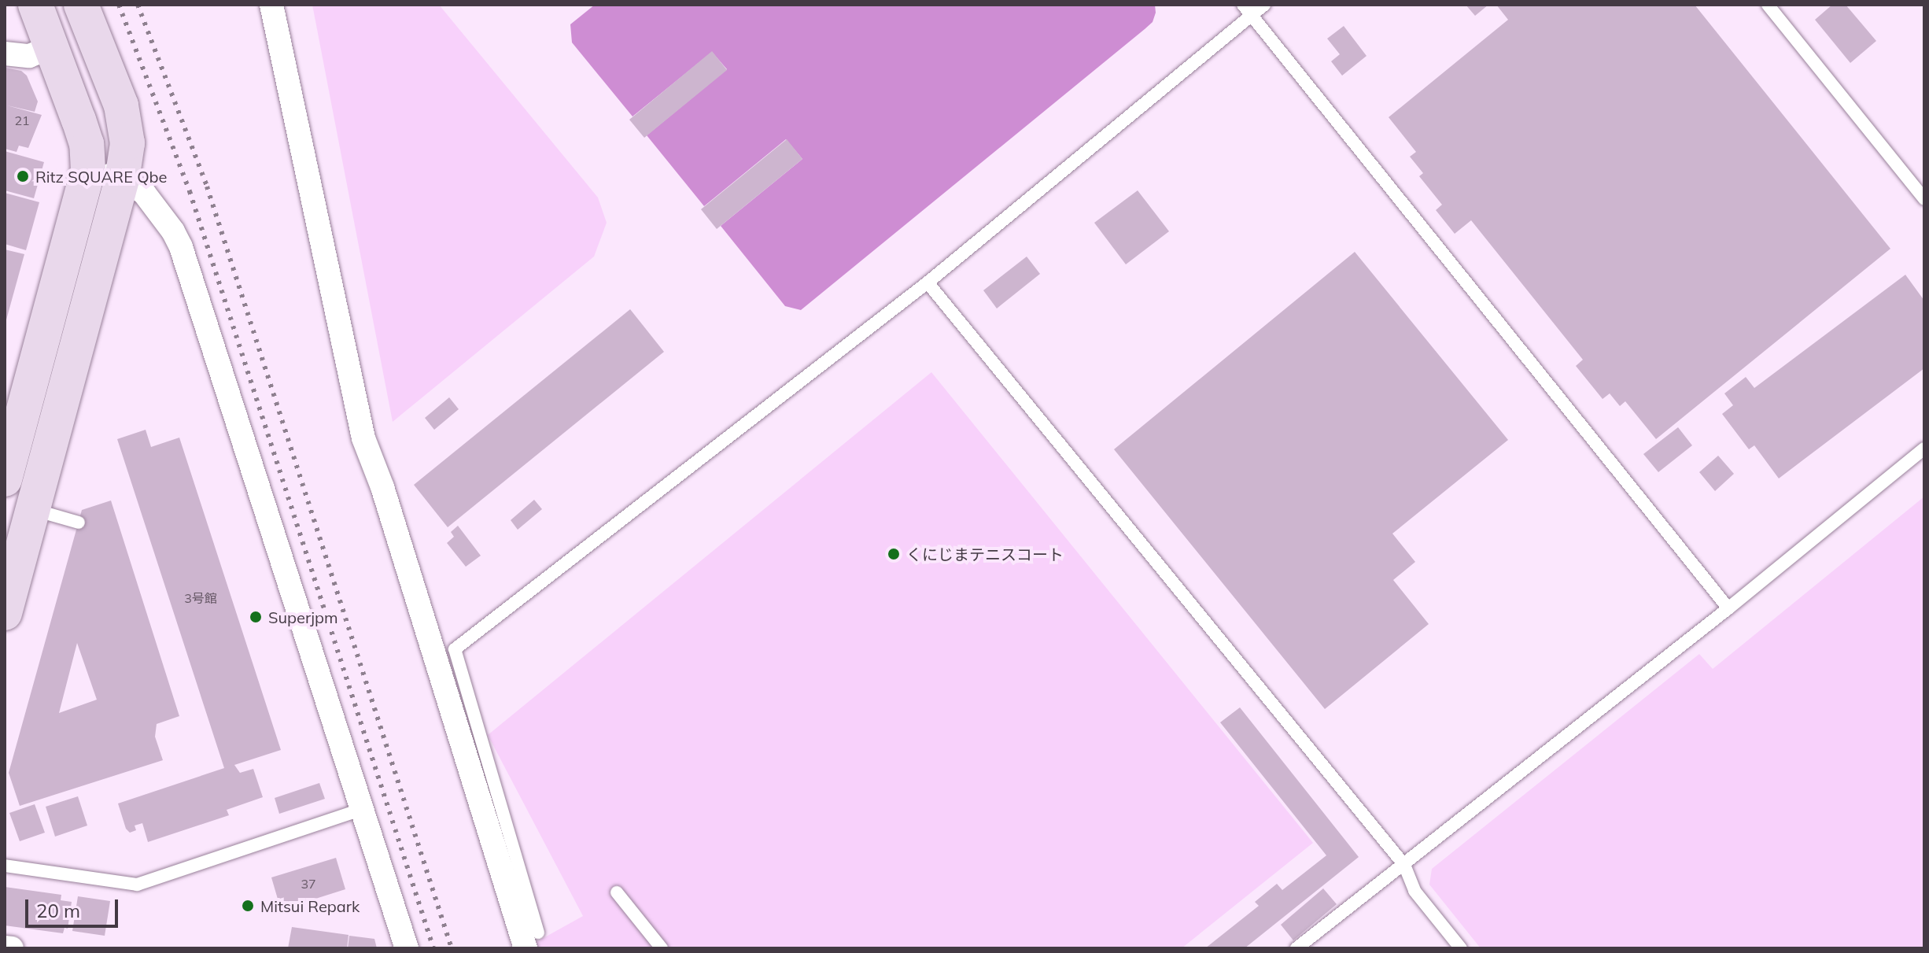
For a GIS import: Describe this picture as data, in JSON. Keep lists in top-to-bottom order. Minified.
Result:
{"places":["Ritz SQUARE Qbe","くにじまテニスコート","Superjpm","Mitsui Repark"],"house_numbers":["21","3号館","37"],"scale_bar":"20 m"}
